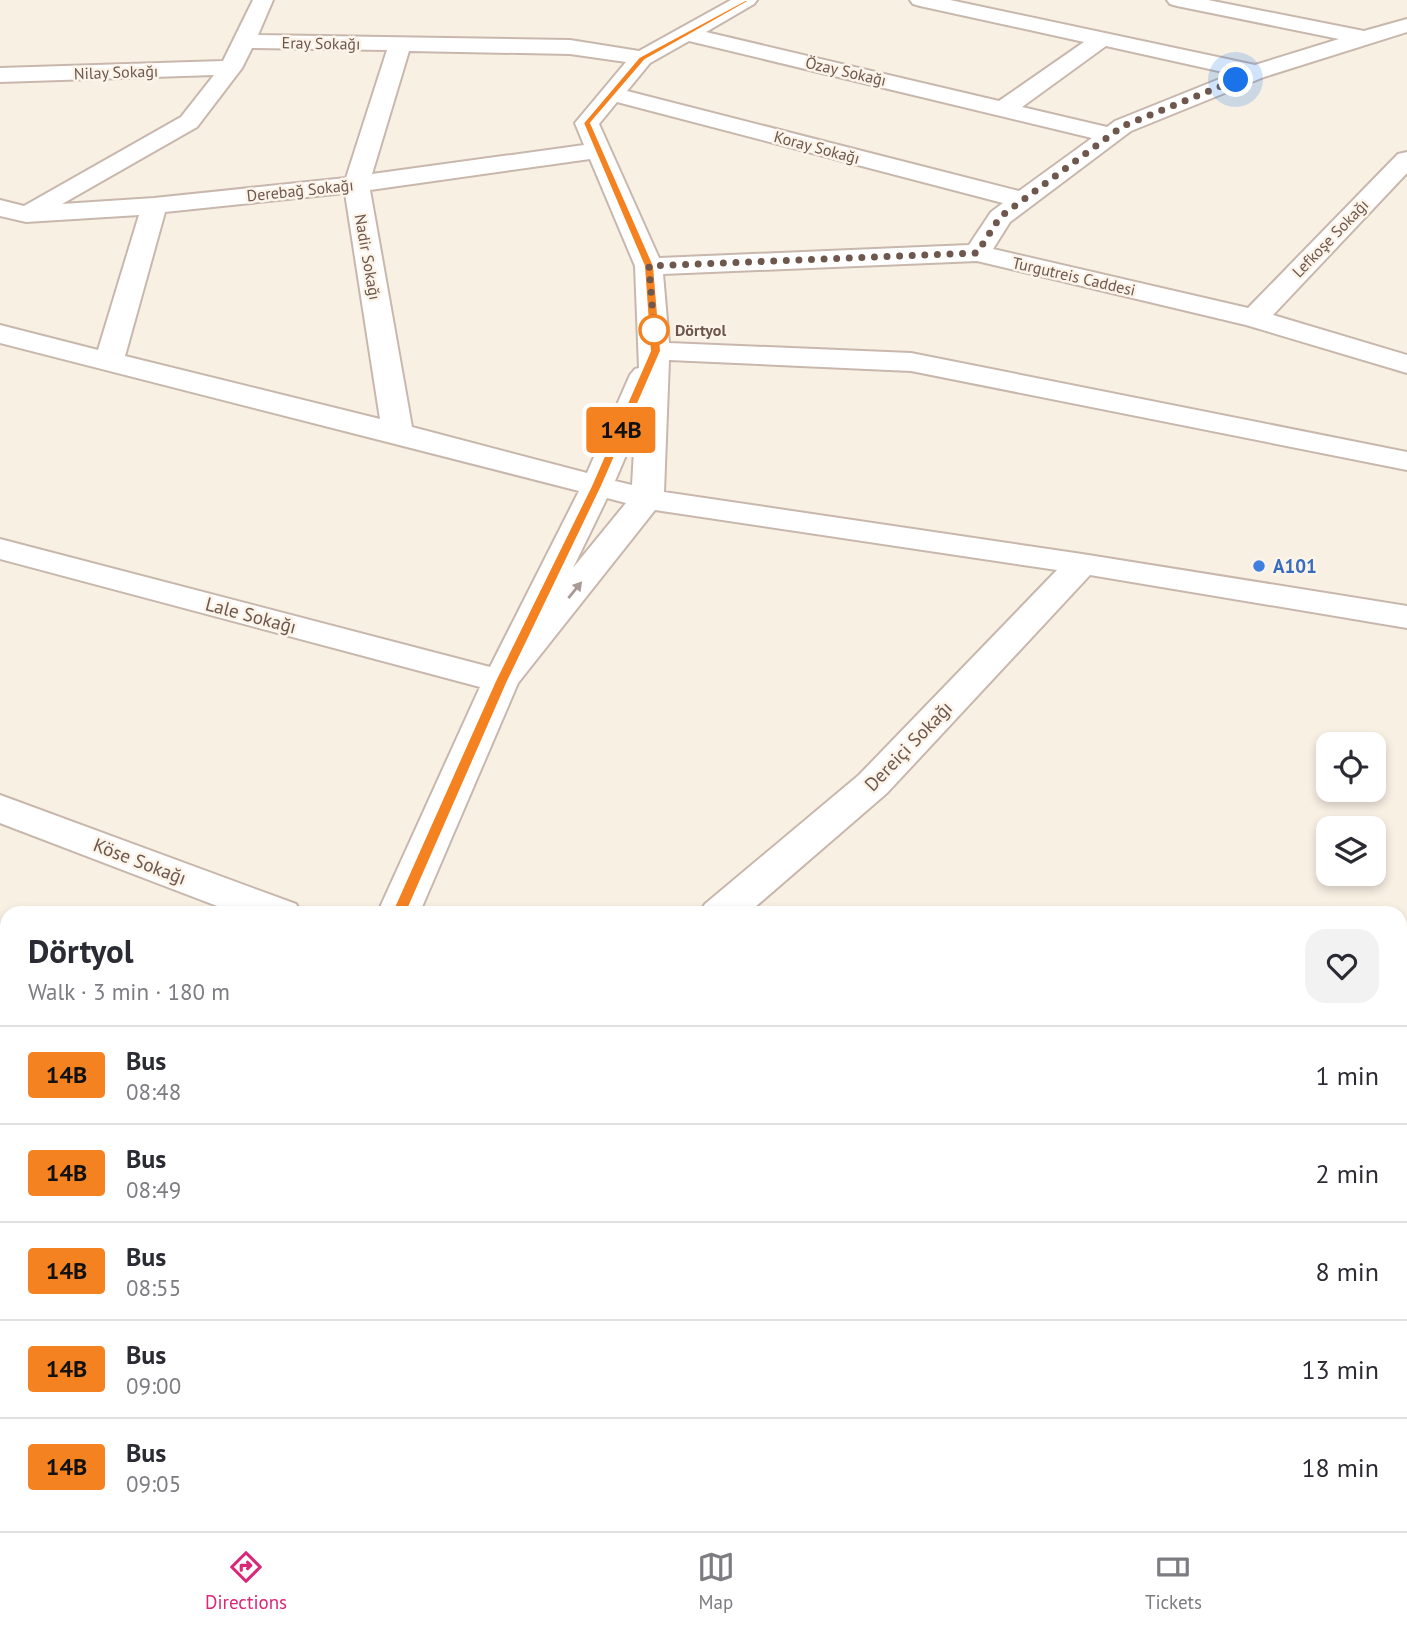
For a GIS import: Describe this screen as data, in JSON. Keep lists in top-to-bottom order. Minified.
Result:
{"streets":{"street":["Eray Sokağı","Özay Sokağı","Nilay Sokağı","Koray Sokağı","Derebağ Sokağı","Lefkoşe Sokağı","Nadir Sokağı","Turgutreis Caddesi","Lale Sokağı","Dereiçi Sokağı","Köse Sokağı"]},"crossings":[["Eray Sokağı","Nadir Sokağı"],["Derebağ Sokağı","Nadir Sokağı"],["Lefkoşe Sokağı","Turgutreis Caddesi"]],"places":["Dörtyol","A101"],"lines":["bus line 14B"],"page":{"on_map":"14B","heading":["Dörtyol","Walk · 3 min · 180 m"],"list":[{"mark":"14B","name":"Bus","note":"08:48","value":"1 min"},{"mark":"14B","name":"Bus","note":"08:49","value":"2 min"},{"mark":"14B","name":"Bus","note":"08:55","value":"8 min"},{"mark":"14B","name":"Bus","note":"09:00","value":"13 min"},{"mark":"14B","name":"Bus","note":"09:05","value":"18 min"}],"tabs":["Directions","Map","Tickets"]}}
